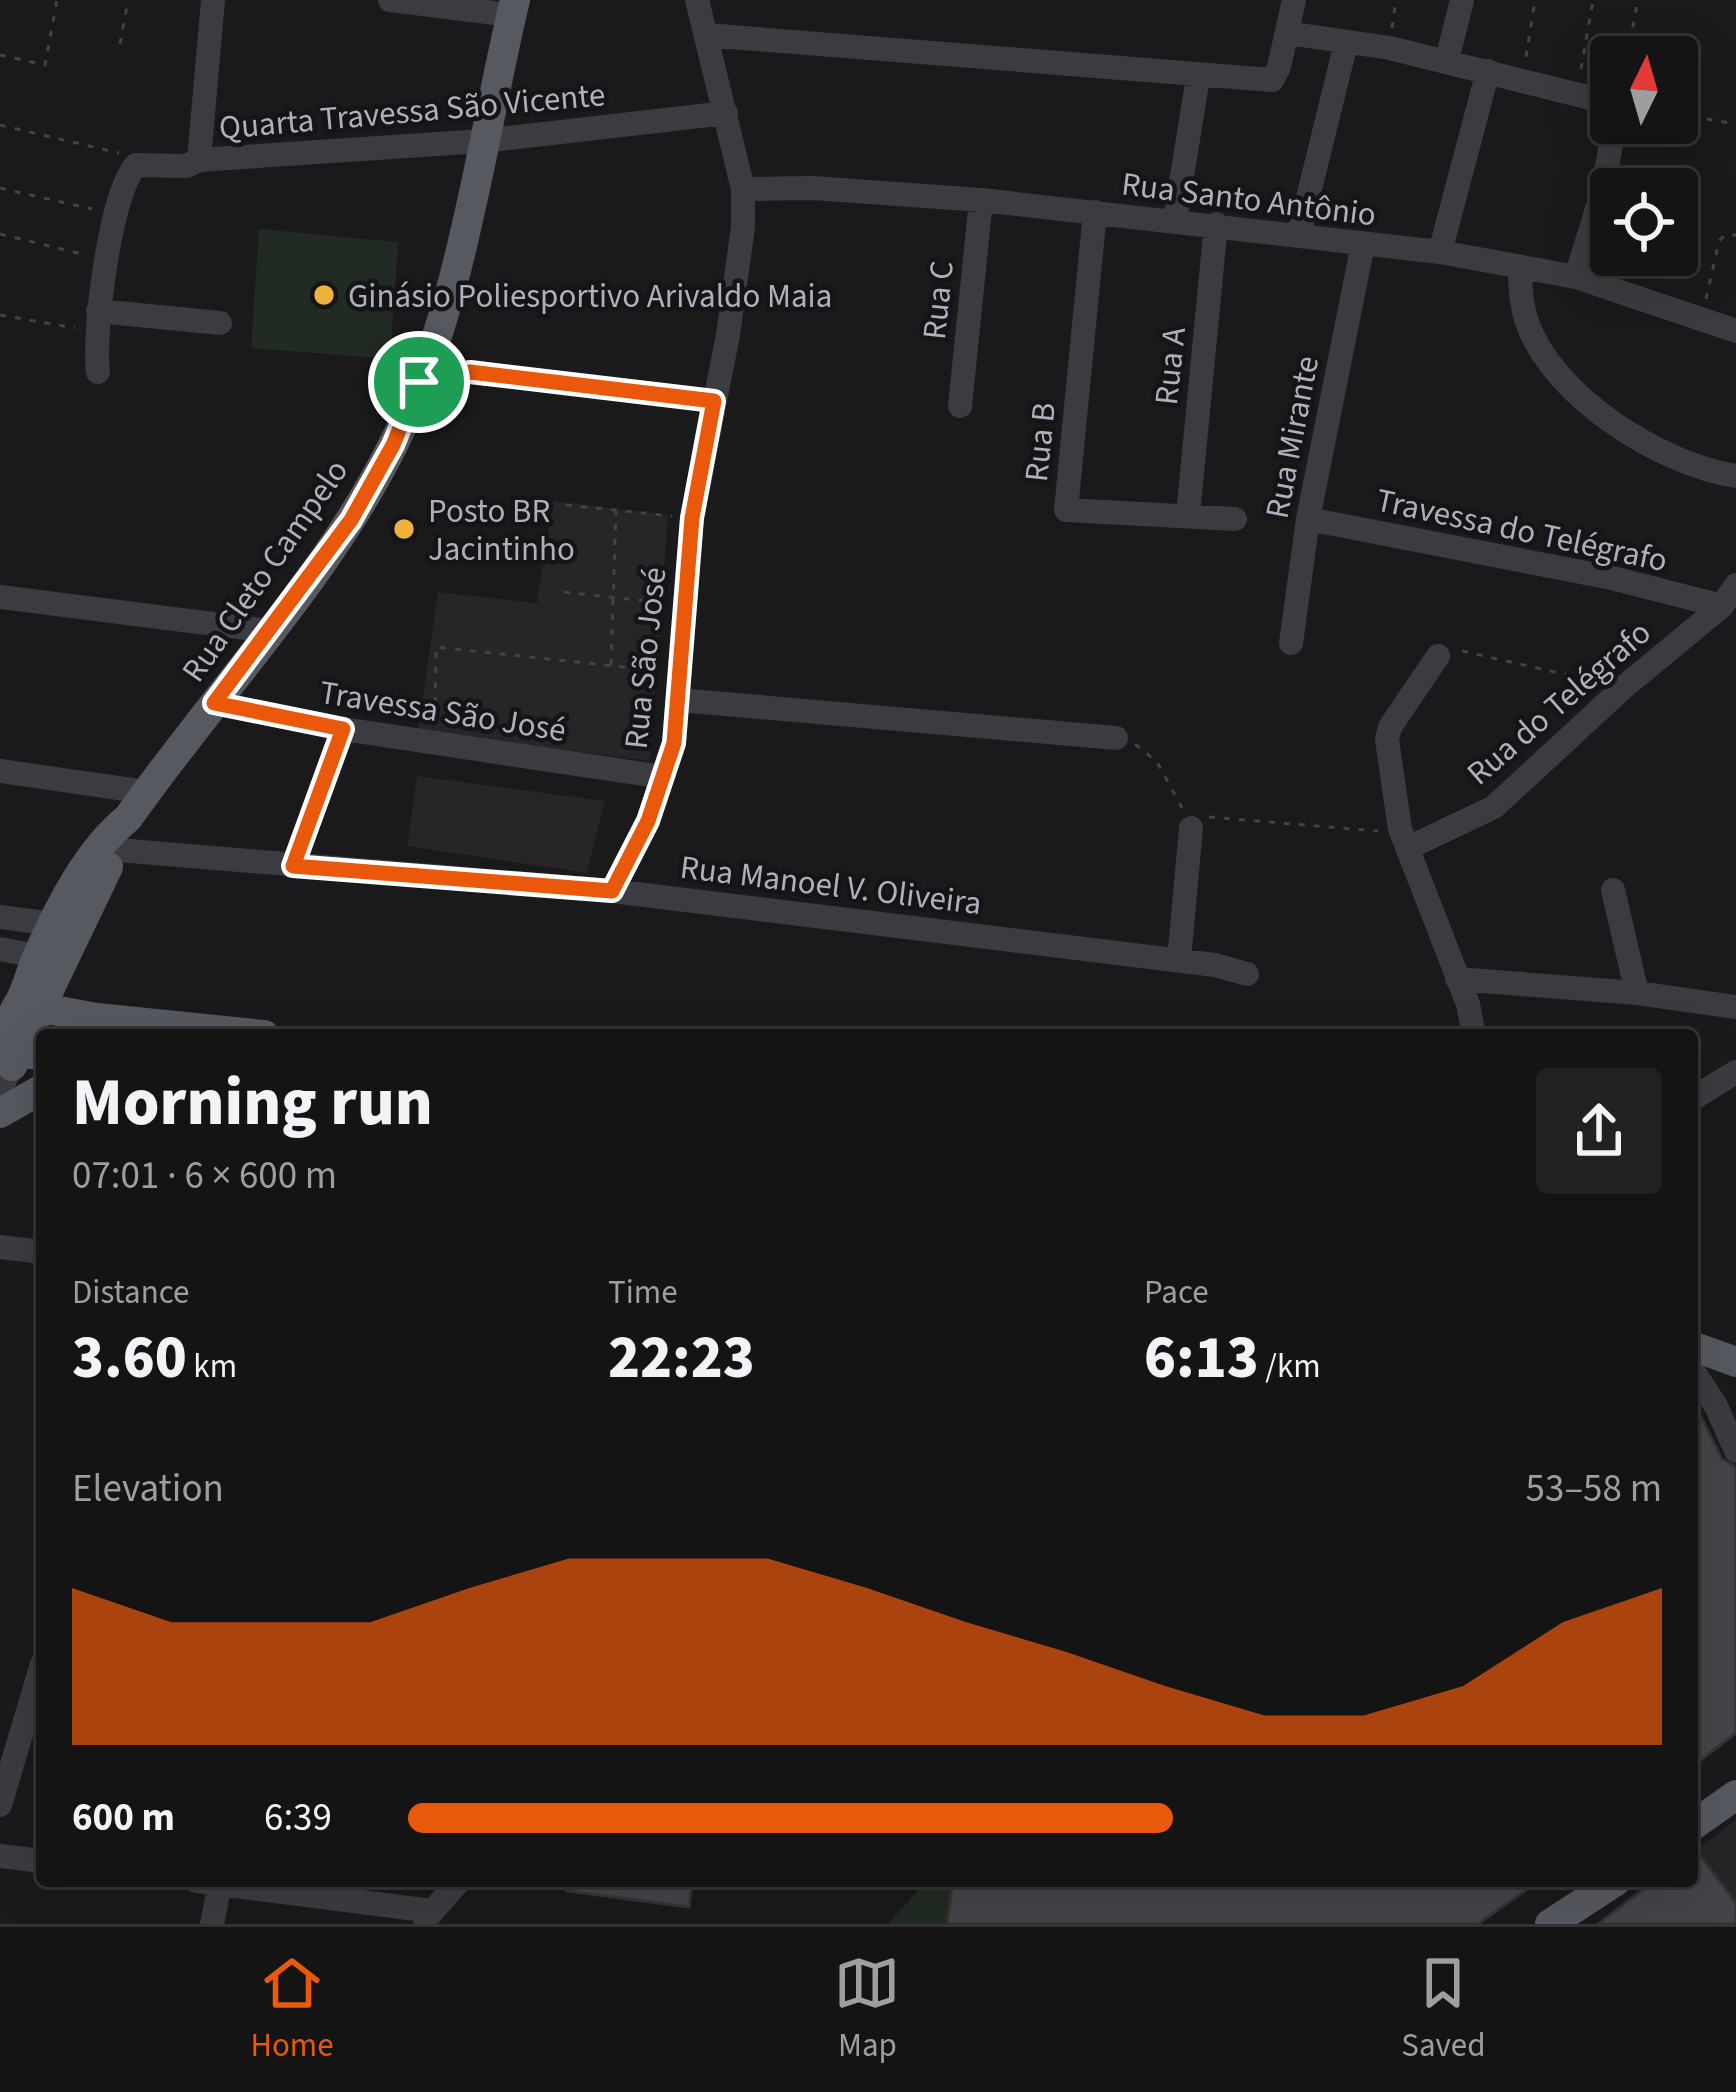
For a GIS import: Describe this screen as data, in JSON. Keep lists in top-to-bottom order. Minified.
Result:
{"streets":{"main road":["Rua Cleto Campelo"],"street":["Quarta Travessa São Vicente","Rua Santo Antônio","Rua C","Rua A","Rua Mirante","Rua B","Travessa do Telégrafo","Rua São José","Rua do Telégrafo","Travessa São José","Rua Manoel V. Oliveira"]},"crossings":[["Quarta Travessa São Vicente","Rua Cleto Campelo"],["Quarta Travessa São Vicente","Rua São José"],["Rua Santo Antônio","Rua C"],["Rua Santo Antônio","Rua A"],["Rua Santo Antônio","Rua Mirante"],["Rua Santo Antônio","Rua B"],["Rua Santo Antônio","Rua São José"],["Rua A","Rua B"],["Rua Mirante","Travessa do Telégrafo"],["Travessa do Telégrafo","Rua do Telégrafo"],["Rua Cleto Campelo","Travessa São José"],["Rua Cleto Campelo","Rua Manoel V. Oliveira"],["Rua São José","Travessa São José"],["Rua São José","Rua Manoel V. Oliveira"]],"places":["Ginásio Poliesportivo Arivaldo Maia","Posto BR Jacintinho"],"north":"top","page":{"heading":["Morning run","07:01 · 6 × 600 m"],"stats":[["Distance","3.60 km"],["Time","22:23"],["Pace","6:13 /km"]],"chart":["Elevation","53–58 m"],"list":[{"name":"600 m","note":"6:39"}],"tabs":["Home","Map","Saved"]}}
